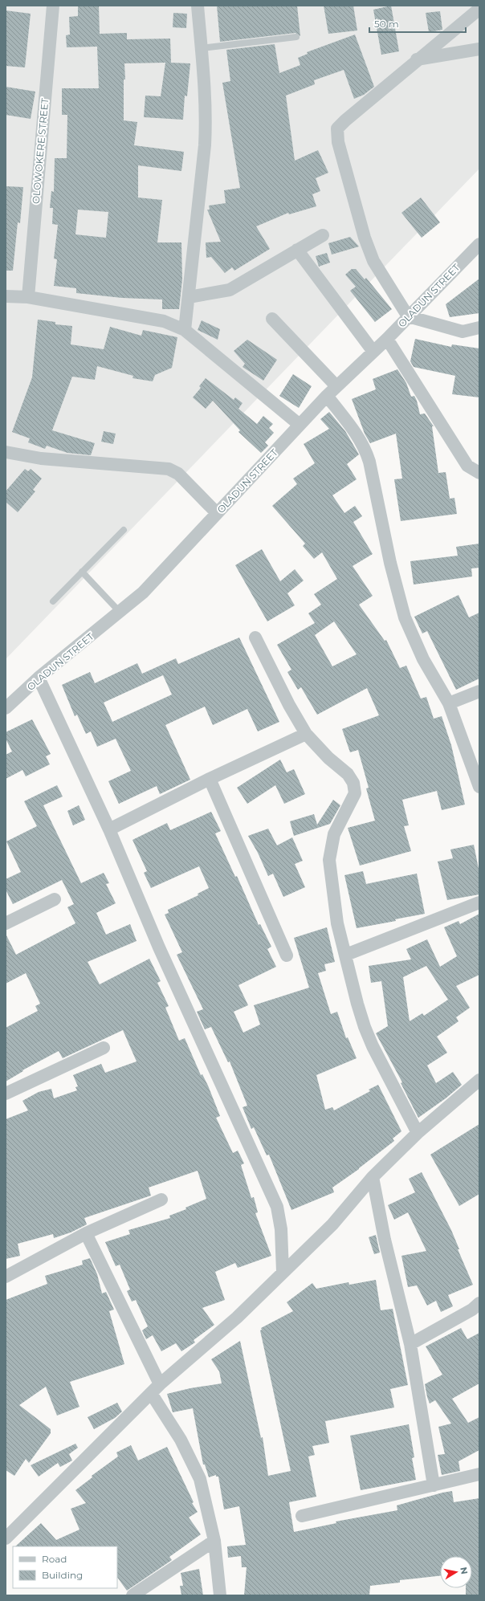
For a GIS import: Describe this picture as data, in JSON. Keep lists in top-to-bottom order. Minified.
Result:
{"streets":{"street":["OLOWOKERE STREET","OLADUN STREET"]},"legend":["Road","Building"],"scale_bar":"50 m","north":"right"}
